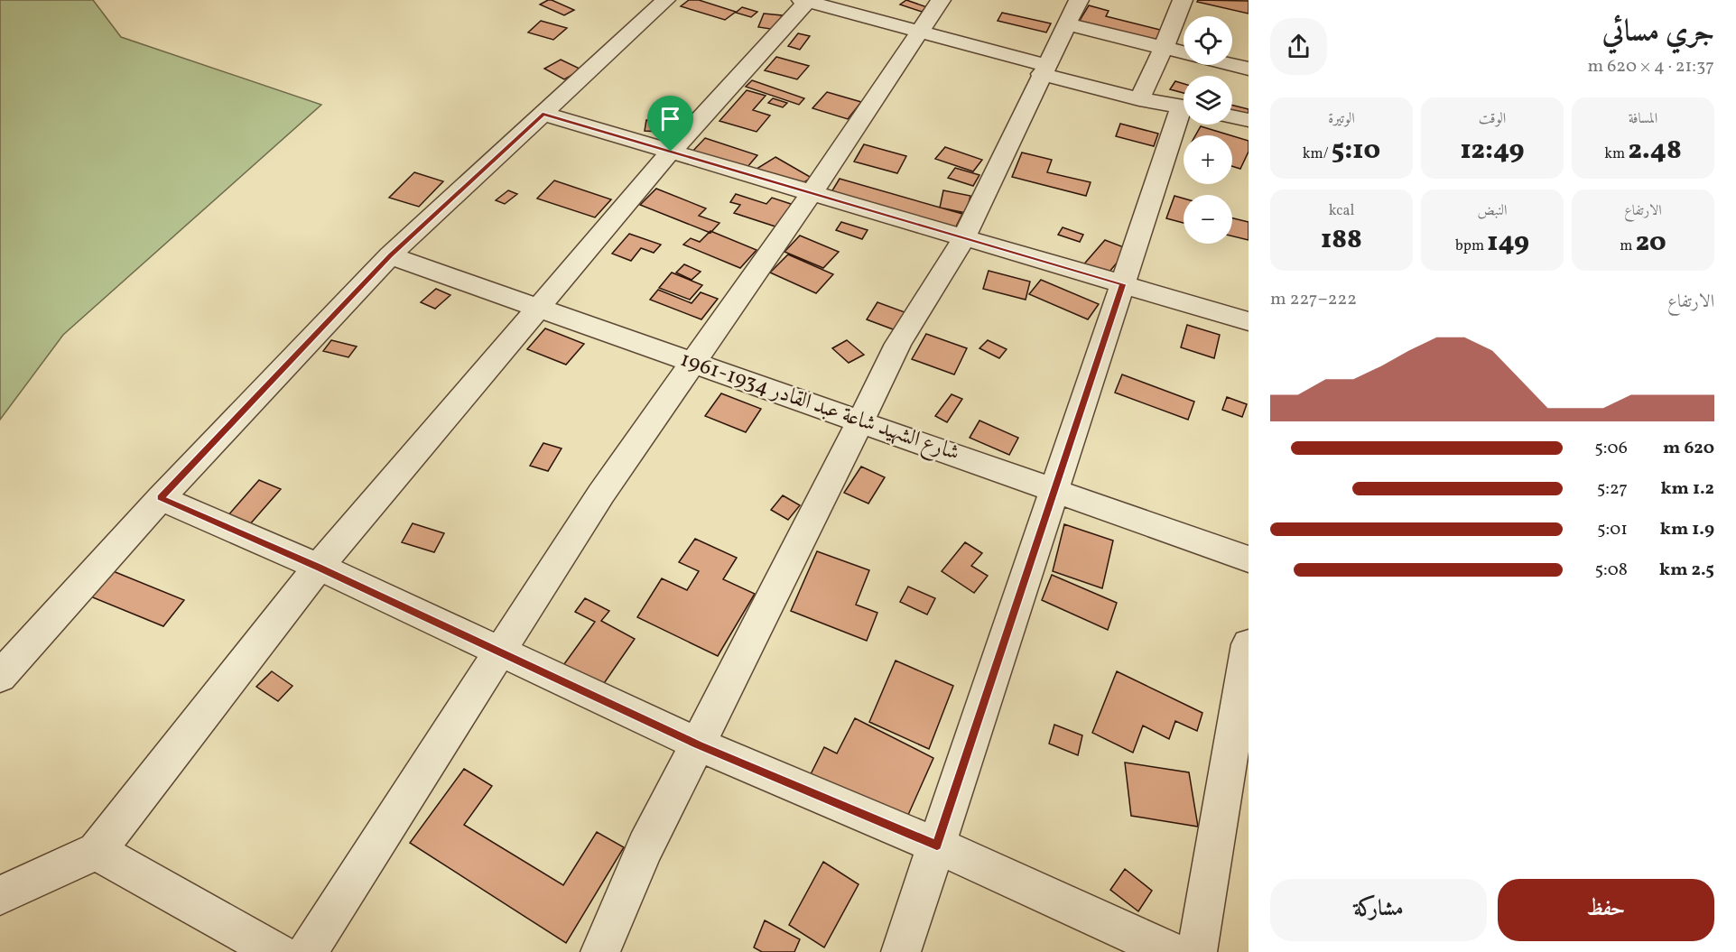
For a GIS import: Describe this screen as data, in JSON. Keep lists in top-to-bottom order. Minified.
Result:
{"streets":{"street":["شارع الشهيد شاعة عبد القادر 1934-1961"]},"page":{"heading":["جري مسائي","21:37 · 4 × 620 m"],"map_buttons":["+","−"],"stats":[["المسافة","2.48 km"],["الوقت","12:49"],["الوتيرة","5:10 /km"],["الارتفاع","20 m"],["النبض","149 bpm"],["kcal","188"]],"chart":["الارتفاع","222–227 m"],"list":[{"name":"620 m","note":"5:06"},{"name":"1.2 km","note":"5:27"},{"name":"1.9 km","note":"5:01"},{"name":"2.5 km","note":"5:08"}],"buttons":["حفظ","مشاركة"]}}
